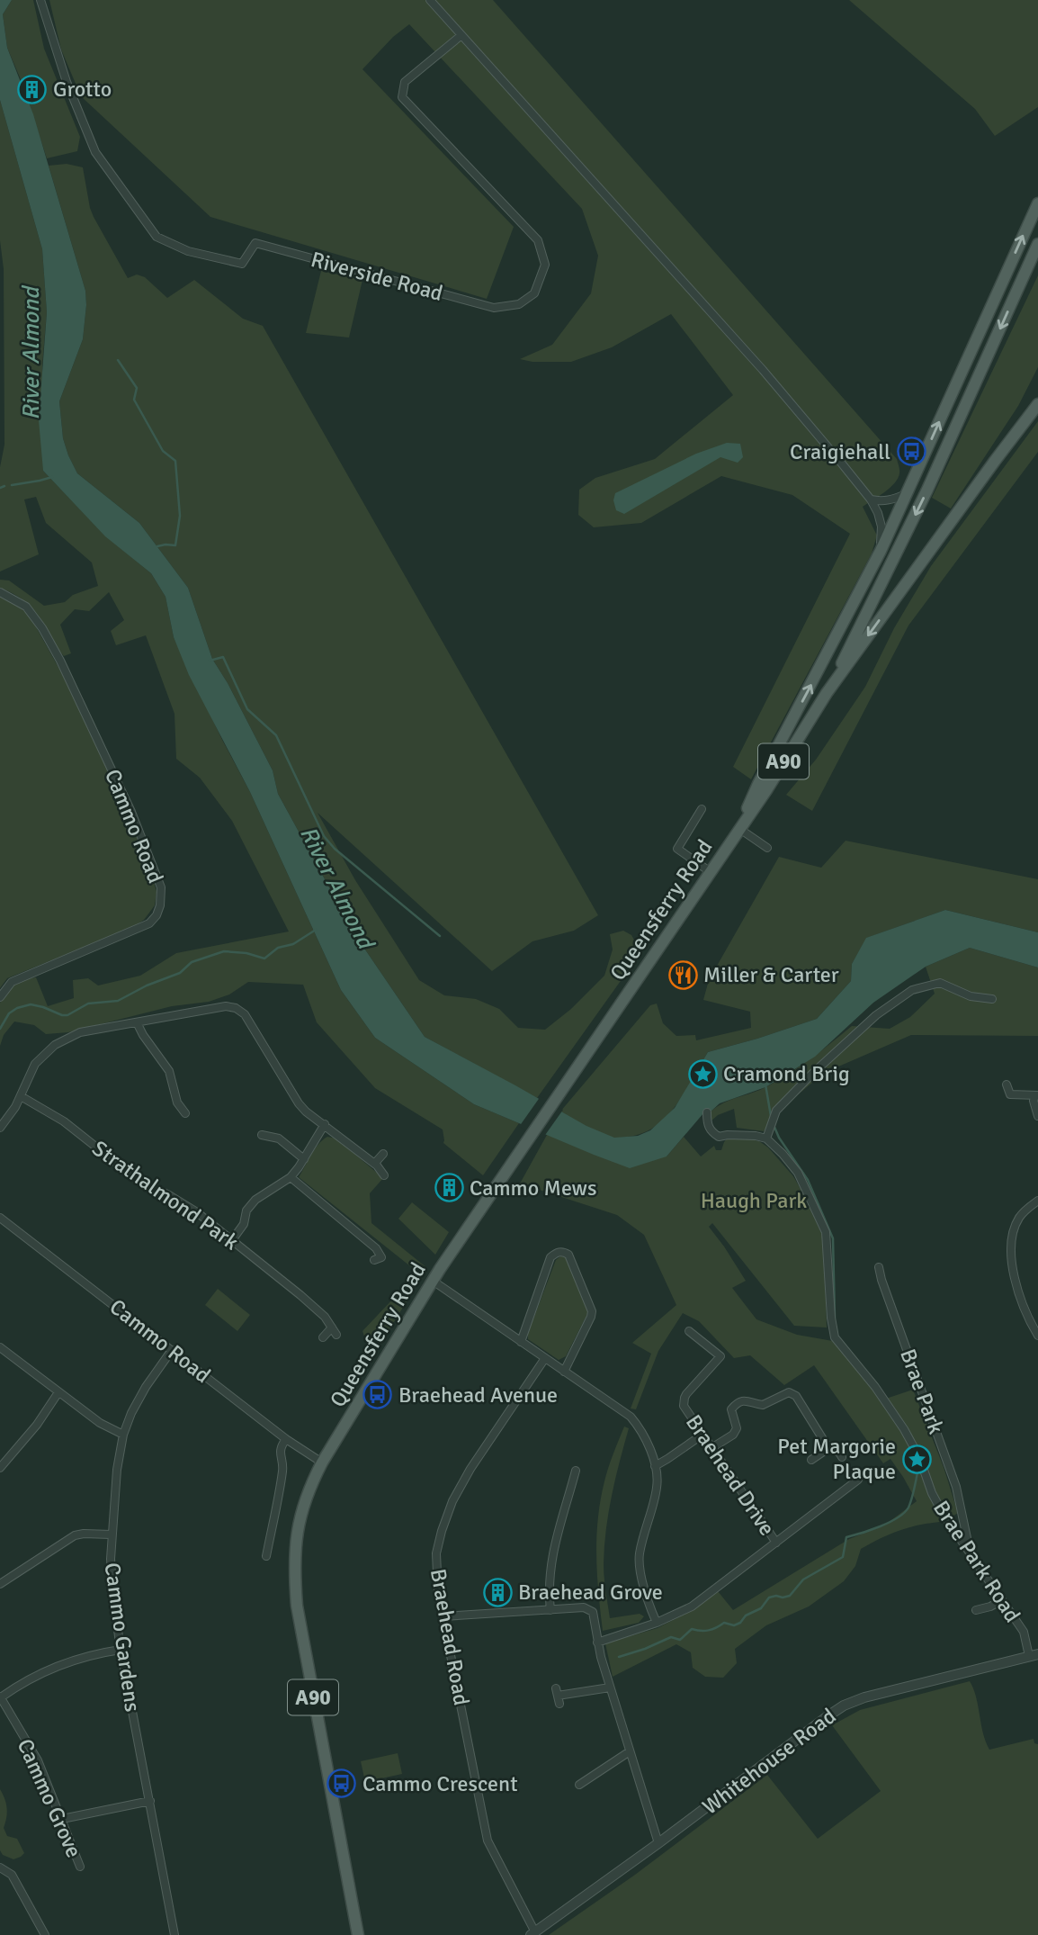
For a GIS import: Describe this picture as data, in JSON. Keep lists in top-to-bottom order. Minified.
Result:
{"streets":{"main road":["A90","Queensferry Road"],"street":["Riverside Road","Cammo Road","Strathalmond Park","Brae Park","Braehead Drive","Brae Park Road","Cammo Gardens","Braehead Road","Whitehouse Road","Cammo Grove"]},"crossings":[["A90","Queensferry Road"],["Cammo Road","Queensferry Road"],["Cammo Road","Cammo Gardens"],["Brae Park","Brae Park Road"],["Brae Park Road","Whitehouse Road"],["Braehead Road","Whitehouse Road"]],"water":["River Almond"],"parks":["Haugh Park"],"places":{"building":["Grotto","Cammo Mews","Braehead Grove"],"bus stop":["Craigiehall","Braehead Avenue","Cammo Crescent"],"restaurant":["Miller & Carter"],"place":["Cramond Brig","Pet Margorie Plaque"]}}
